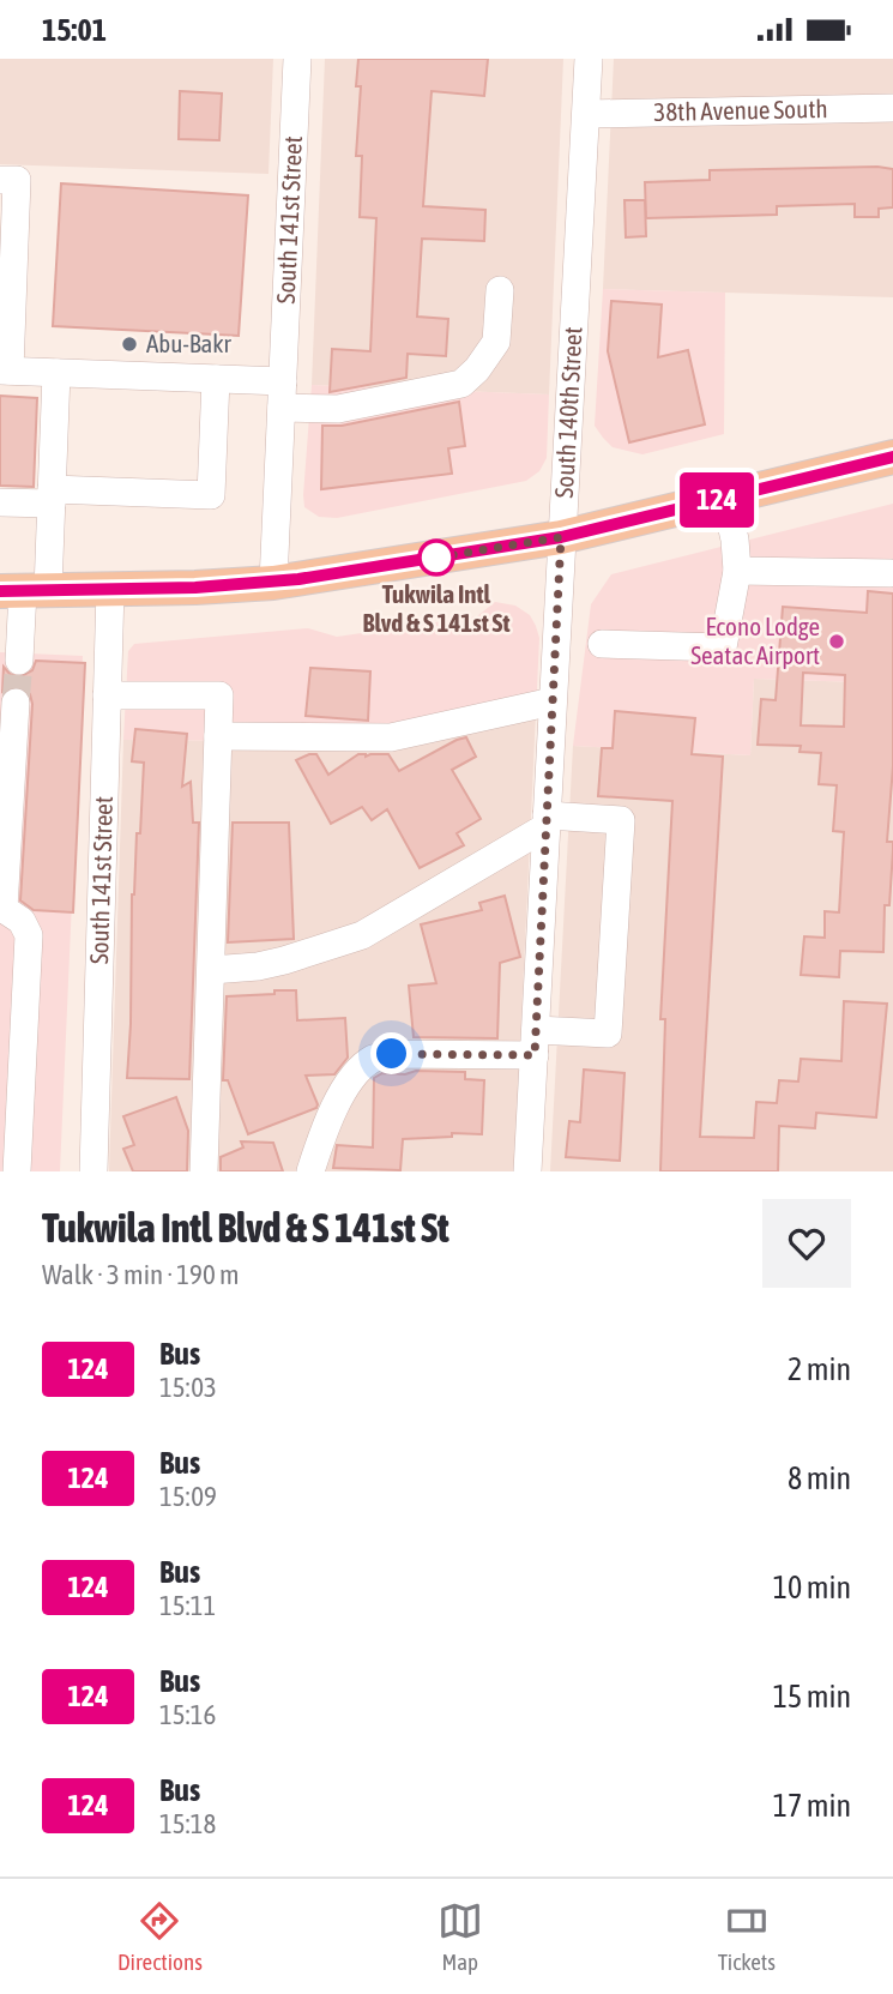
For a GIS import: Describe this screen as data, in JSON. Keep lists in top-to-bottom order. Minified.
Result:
{"streets":{"street":["38th Avenue South","South 141st Street","South 140th Street"]},"crossings":[["38th Avenue South","South 140th Street"]],"places":["Abu-Bakr","Tukwila Intl Blvd & S 141st St","Econo Lodge Seatac Airport"],"lines":["bus line 124"],"page":{"status":"15:01","on_map":"124","heading":["Tukwila Intl Blvd & S 141st St","Walk · 3 min · 190 m"],"list":[{"mark":"124","name":"Bus","note":"15:03","value":"2 min"},{"mark":"124","name":"Bus","note":"15:09","value":"8 min"},{"mark":"124","name":"Bus","note":"15:11","value":"10 min"},{"mark":"124","name":"Bus","note":"15:16","value":"15 min"},{"mark":"124","name":"Bus","note":"15:18","value":"17 min"}],"tabs":["Directions","Map","Tickets"]}}
